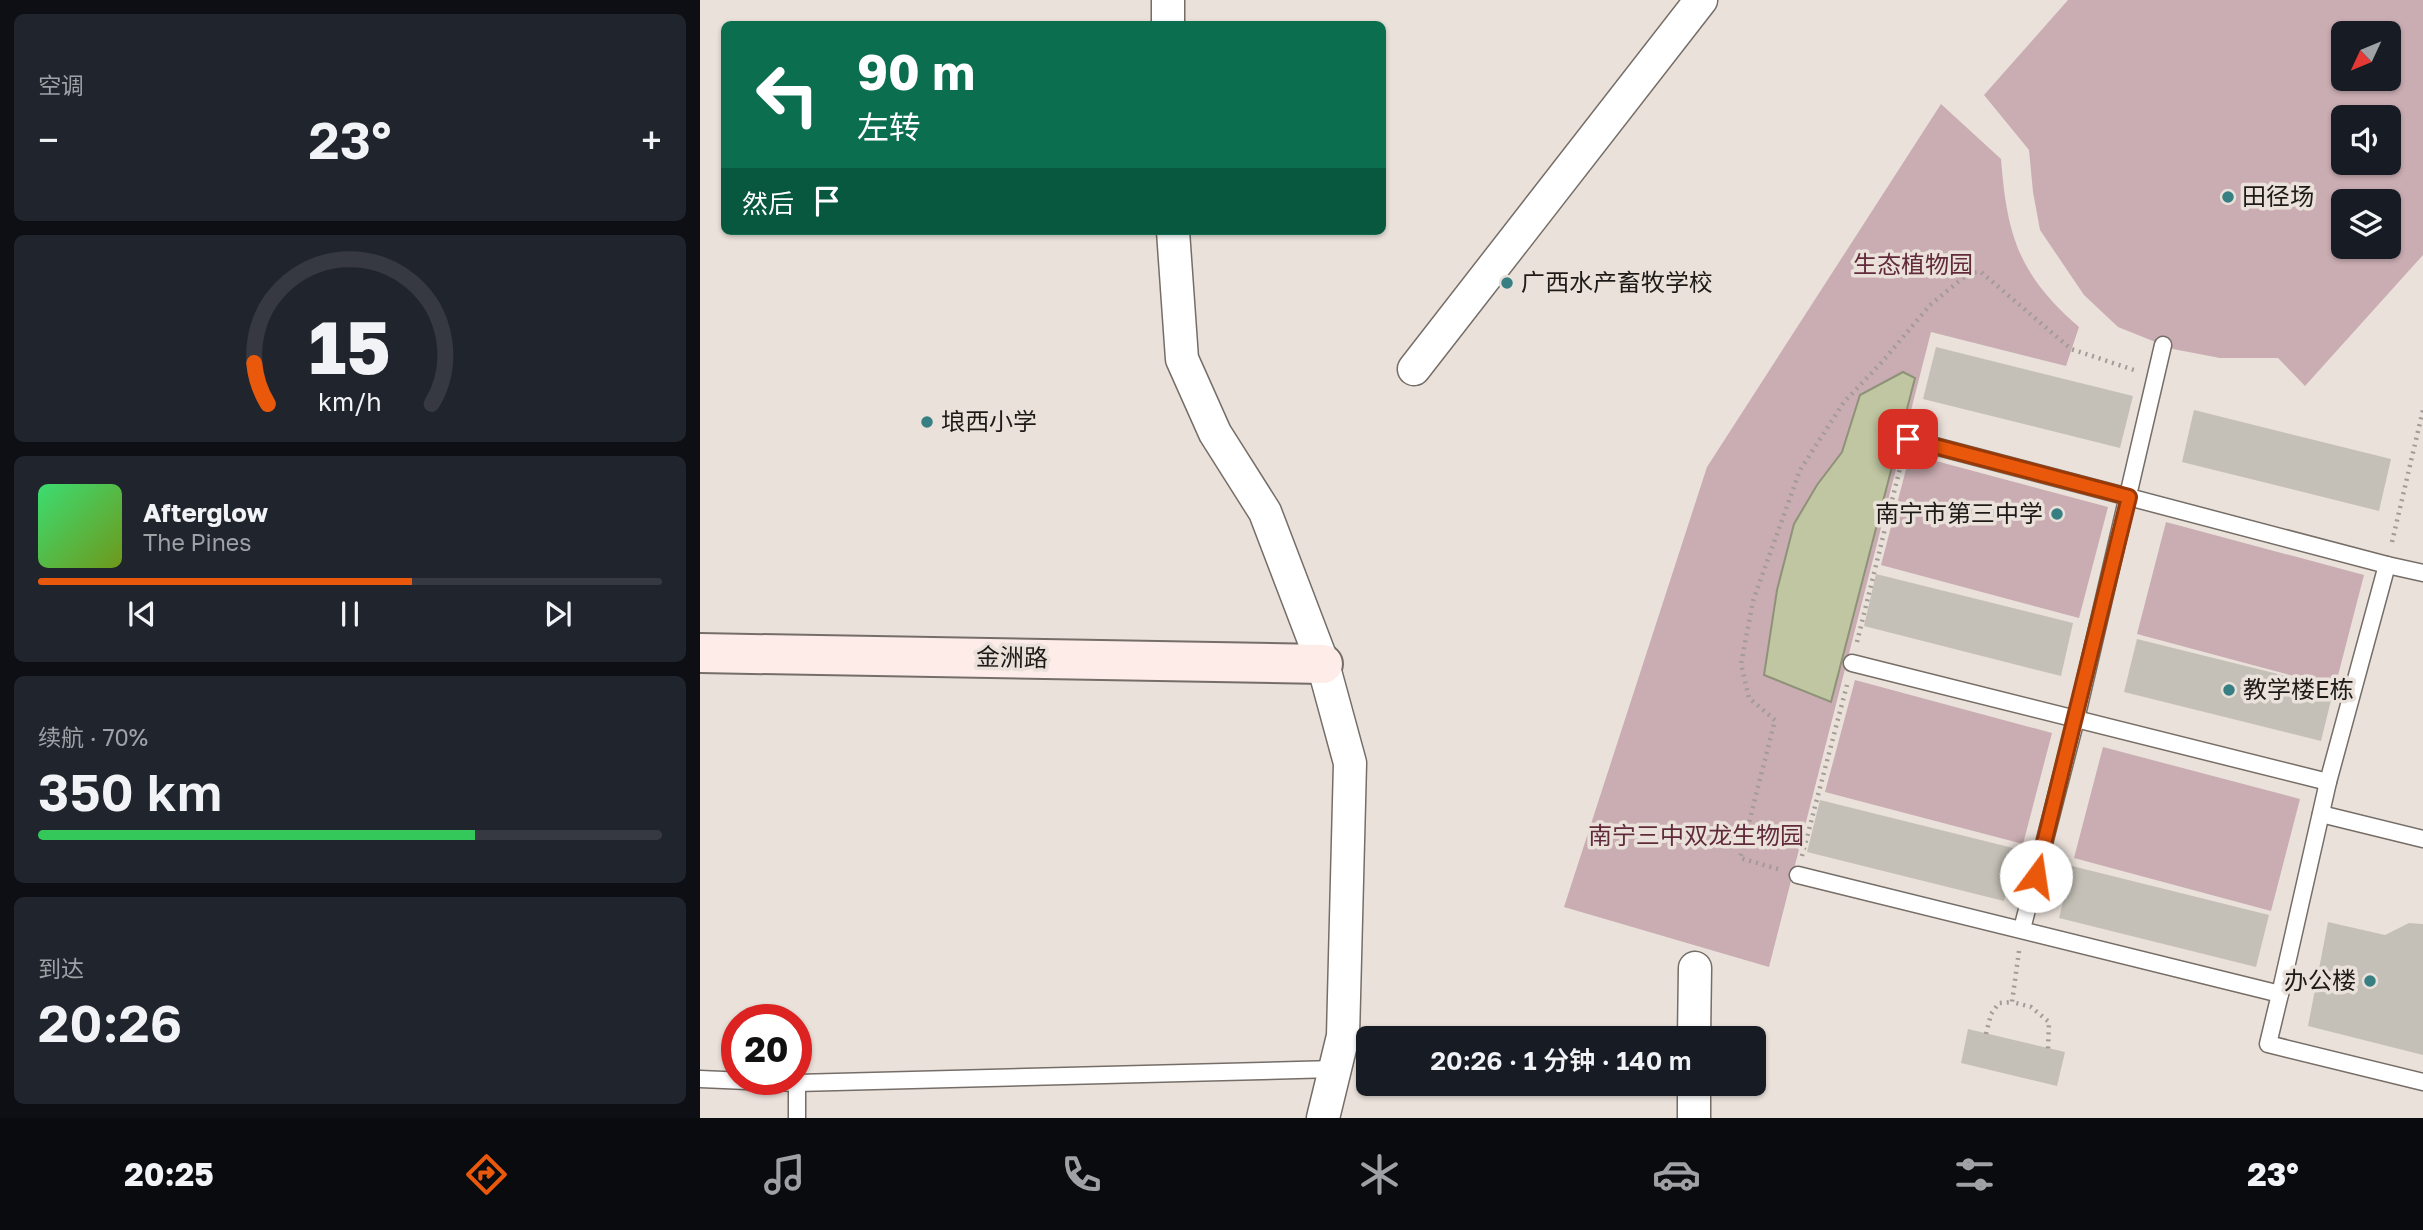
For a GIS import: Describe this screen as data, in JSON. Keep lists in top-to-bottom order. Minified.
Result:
{"streets":{"main road":["金洲路"]},"parks":["生态植物园","南宁三中双龙生物园"],"places":["田径场","广西水产畜牧学校","埌西小学","南宁市第三中学","教学楼E栋","办公楼"],"north":"bottom left","page":{"tile":["空调",["续航 · 70%","350 km"],["到达","20:26"]],"turn":["90 m","左转"],"heat":["−","23°","+"],"then":"然后","song":["Afterglow","The Pines"],"limit":"20","trip":"20:26 · 1 分钟 · 140 m","tabs":["20:25","23°"],"gauge":["15","km/h"]}}
